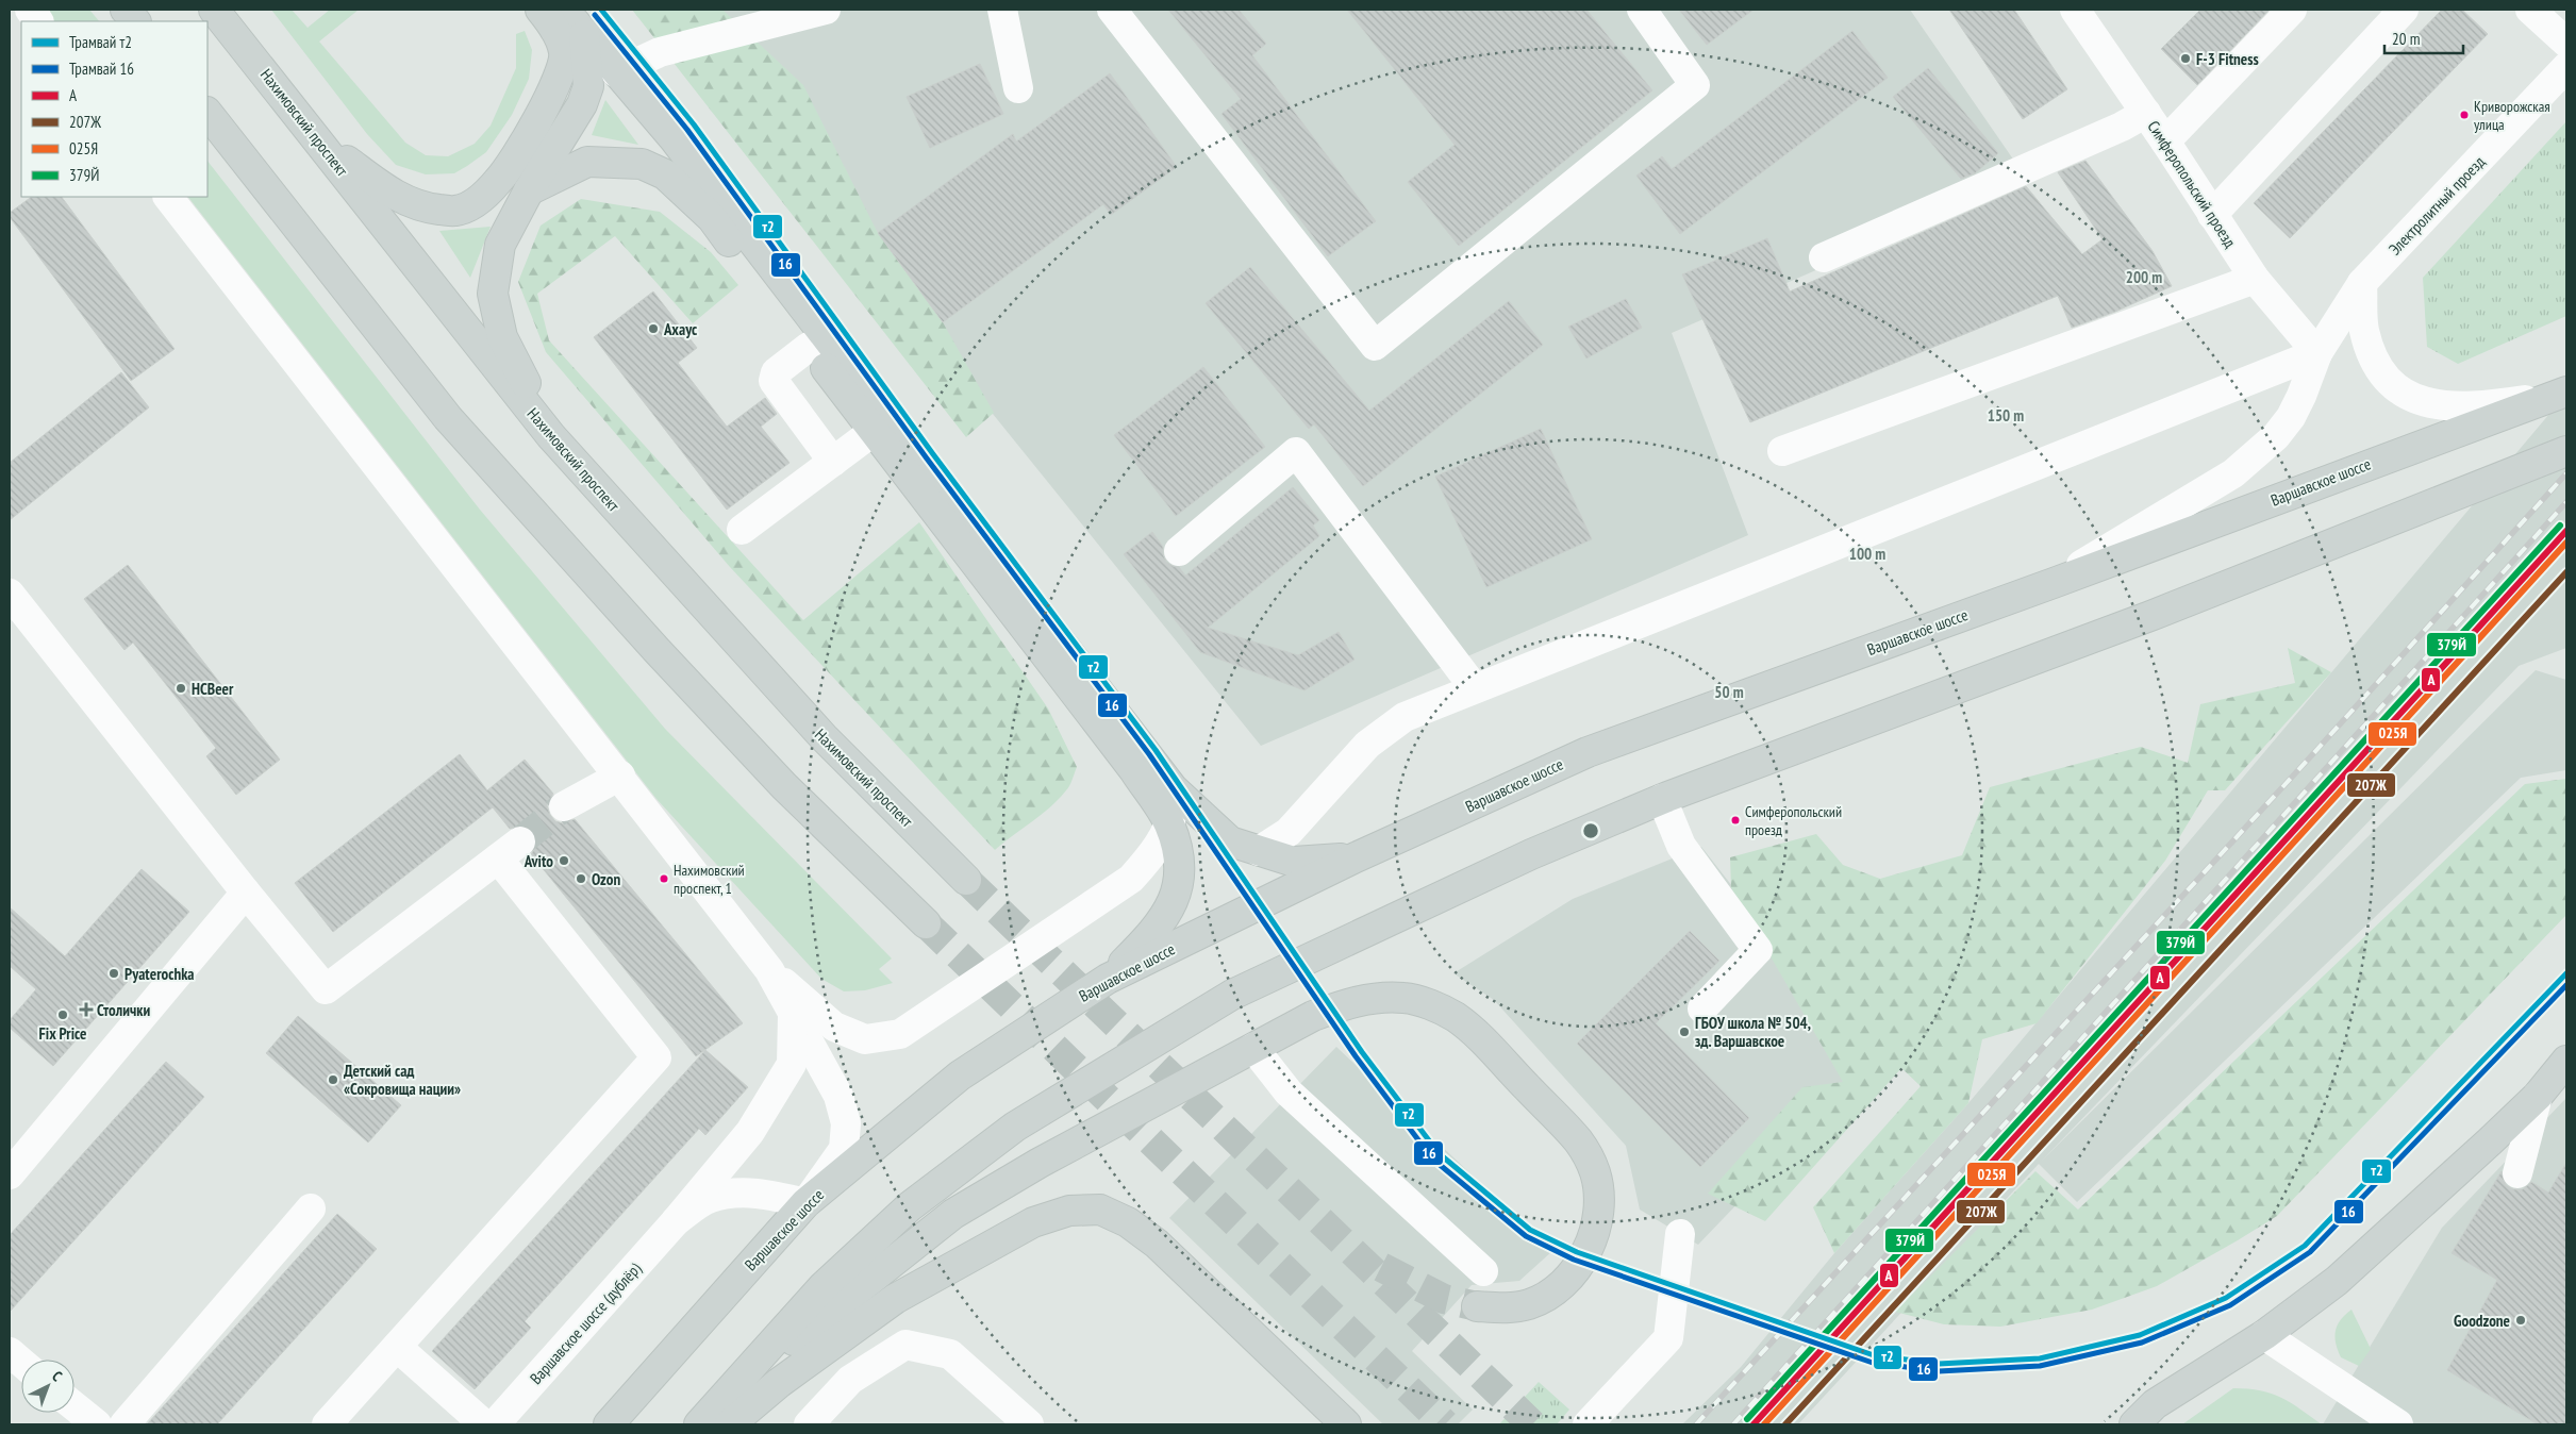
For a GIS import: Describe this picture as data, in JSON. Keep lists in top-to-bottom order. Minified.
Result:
{"streets":{"main road":["Нахимовский проспект","Варшавское шоссе"],"street":["Симферопольский проезд","Электролитный проезд","Варшавское шоссе (дублёр)"]},"crossings":[["Симферопольский проезд","Электролитный проезд"],["Электролитный проезд","Варшавское шоссе"],["Варшавское шоссе","Варшавское шоссе (дублёр)"]],"places":{"other":["F-3 Fitness","Криворожская улица","Ахаус","HCBeer","Симферопольский проезд","Avito","Ozon","Нахимовский проспект, 1","Pyaterochka","Fix Price","ГБОУ школа № 504, зд. Варшавское","Детский сад «Сокровища нации»","Goodzone"],"health":["Столички"]},"lines":["tram line т2","tram line 16","transit line 379Й","transit line A","transit line 025Я","transit line 207Ж"],"legend":["Трамвай т2","Трамвай 16","A","207Ж","025Я","379Й"],"scale_bar":"20 m","north":"top right","rings":["200 m","150 m","100 m","50 m"]}
